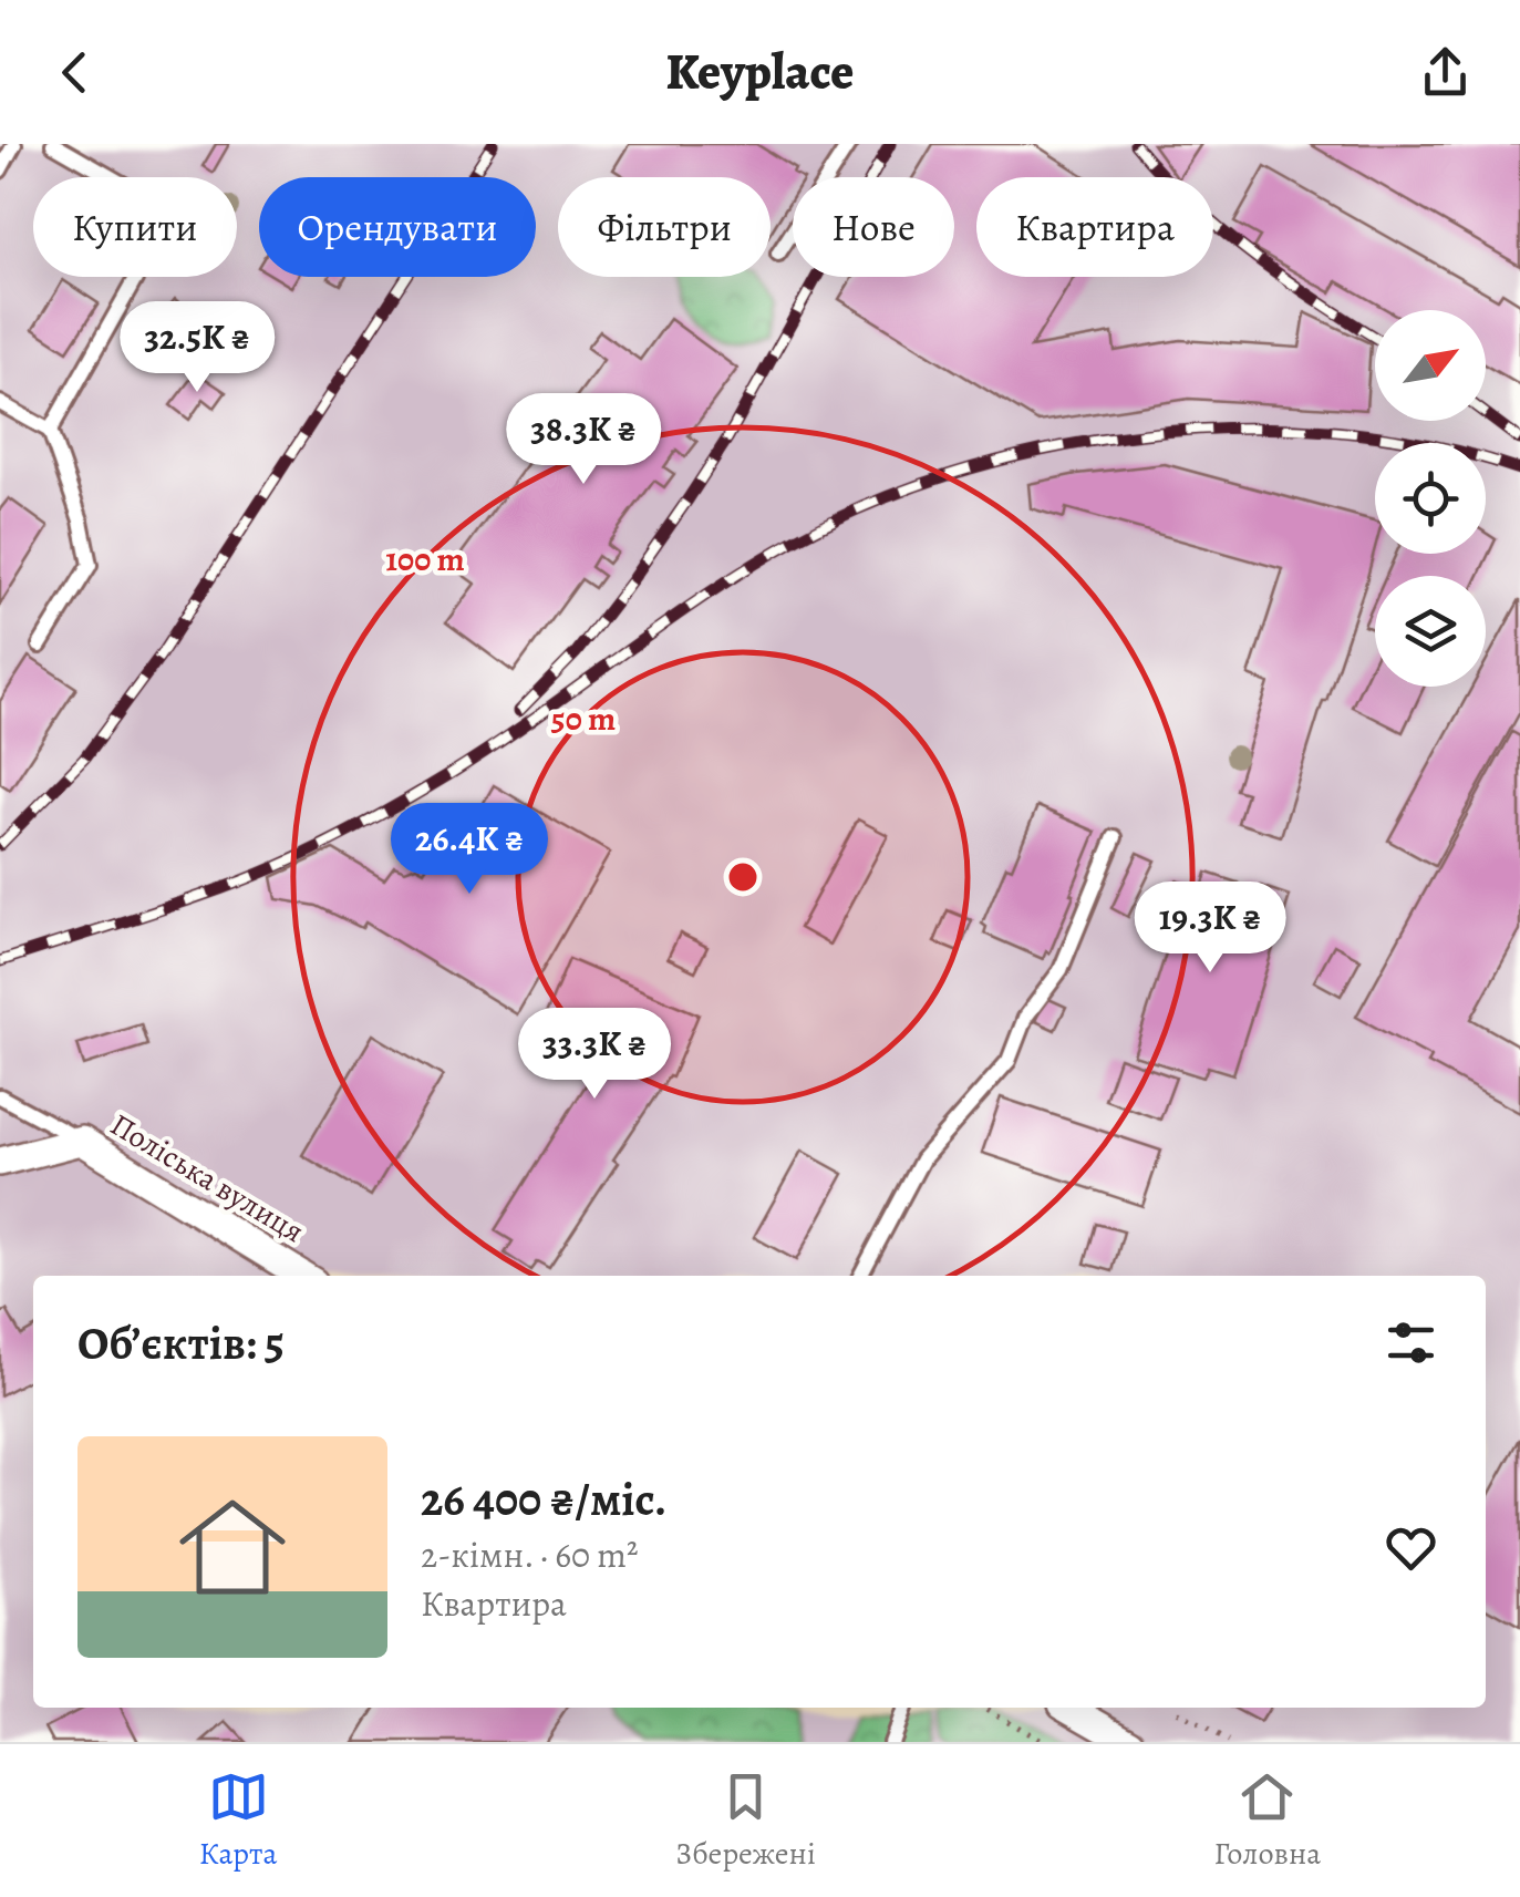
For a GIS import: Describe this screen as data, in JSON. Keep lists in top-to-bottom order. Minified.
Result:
{"streets":{"street":["Поліська вулиця"]},"north":"top right","page":{"header":"Keyplace","chip":["Купити","Орендувати","Фільтри","Нове","Квартира"],"price":["32.5K ₴","38.3K ₴","26.4K ₴","19.3K ₴","33.3K ₴"],"heading":"Об’єктів: 5","list":[{"name":"26 400 ₴/міс.","note":"2-кімн. · 60 m² · Квартира"}],"tabs":["Карта","Збережені","Головна"]},"rings":["100 m","50 m"]}
